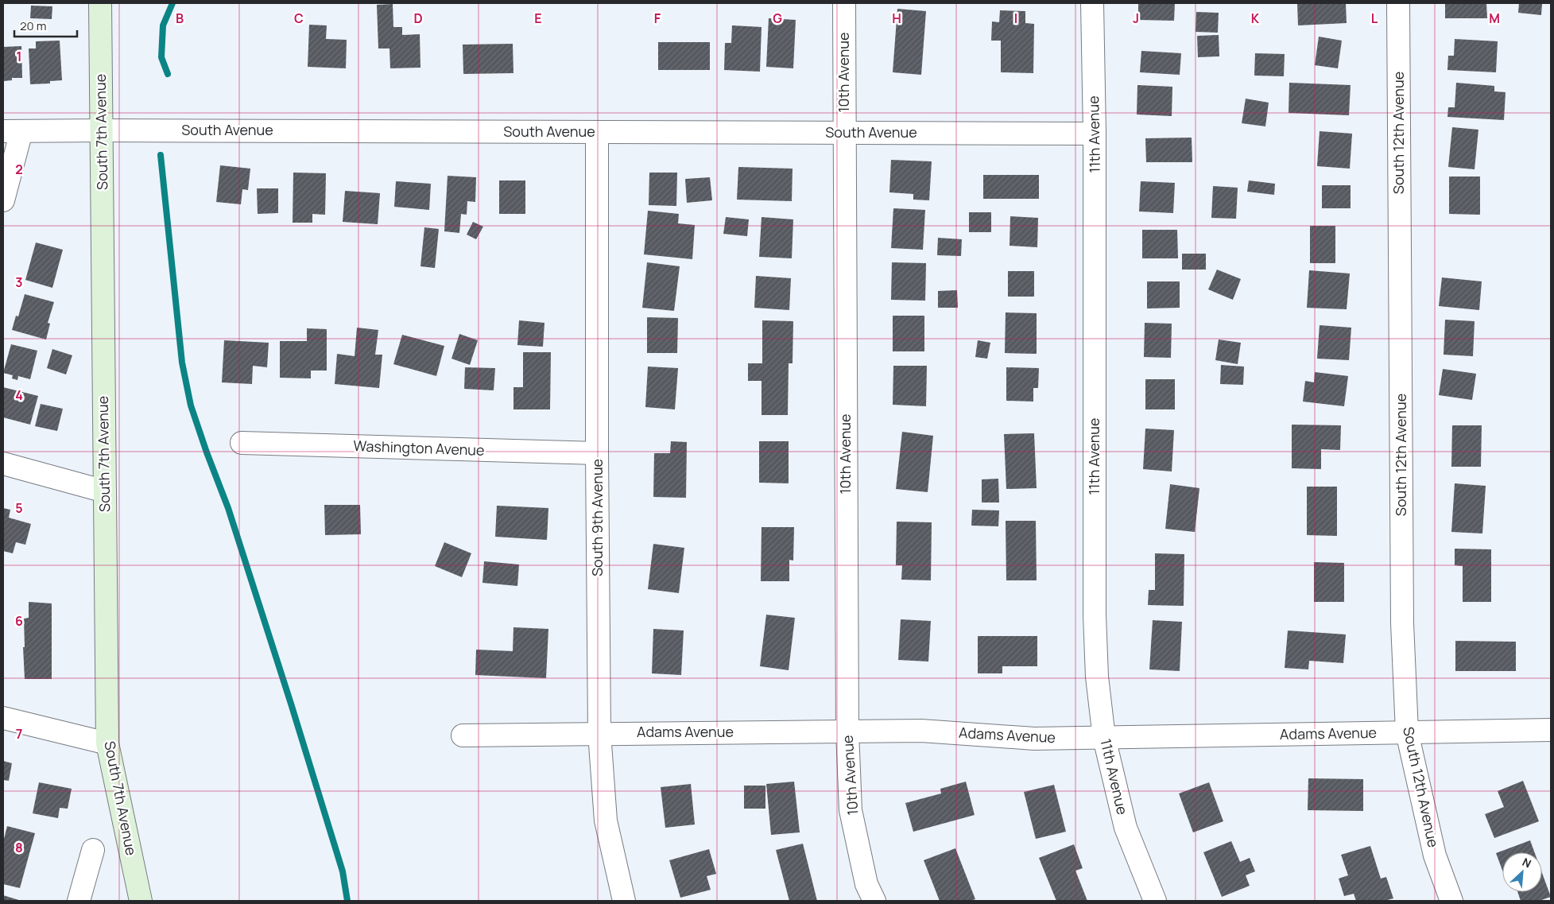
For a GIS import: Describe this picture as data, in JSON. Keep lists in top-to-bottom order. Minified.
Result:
{"streets":{"street":["10th Avenue","South Avenue","South 7th Avenue","South 12th Avenue","11th Avenue","Washington Avenue","South 9th Avenue","Adams Avenue"]},"crossings":[["10th Avenue","South Avenue"],["10th Avenue","Adams Avenue"],["South Avenue","South 7th Avenue"],["South Avenue","11th Avenue"],["South Avenue","South 9th Avenue"],["South 12th Avenue","Adams Avenue"],["11th Avenue","Adams Avenue"],["Washington Avenue","South 9th Avenue"],["South 9th Avenue","Adams Avenue"]],"scale_bar":"20 m","north":"top right","grid":{"columns":["B","C","D","E","F","G","H","I","J","K","L","M"],"rows":["1","2","3","4","5","6","7","8"]}}
